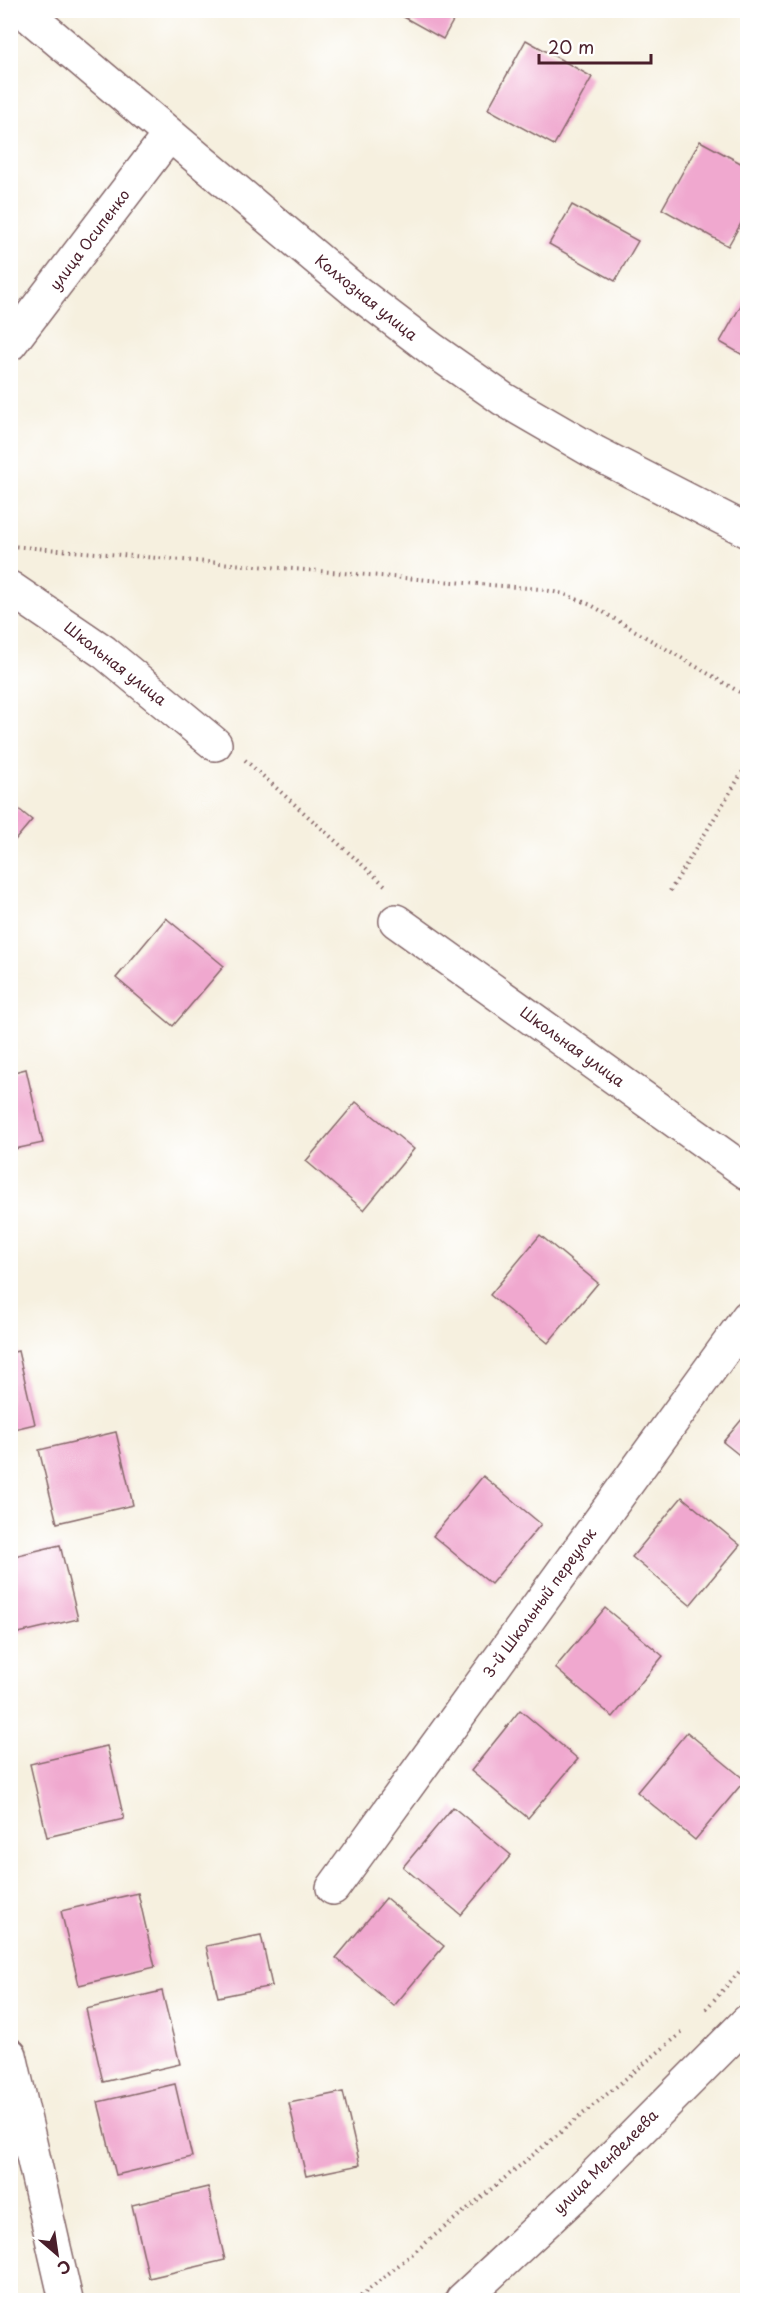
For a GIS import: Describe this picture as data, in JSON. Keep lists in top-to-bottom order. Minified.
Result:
{"streets":{"street":["улица Осипенко","Колхозная улица","Школьная улица","3-й Школьный переулок","улица Менделеева"]},"crossings":[["улица Осипенко","Колхозная улица"]],"scale_bar":"20 m","north":"bottom right"}
